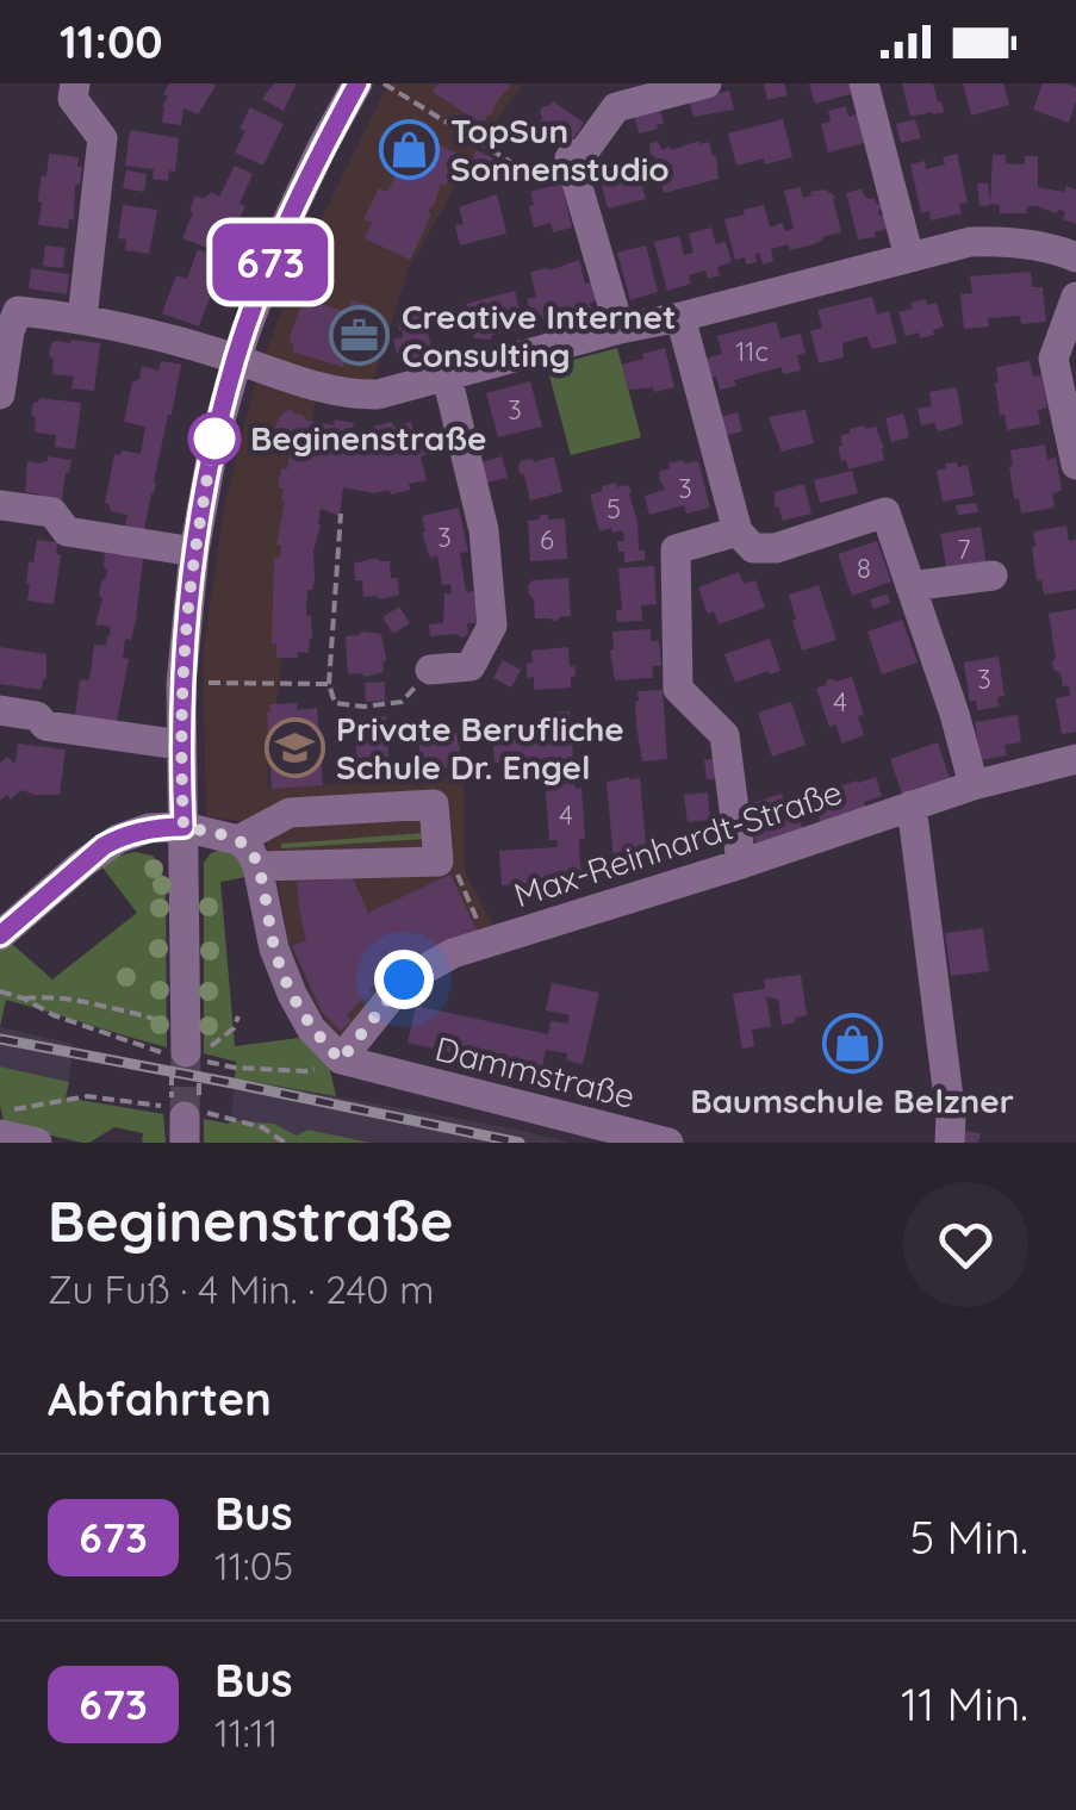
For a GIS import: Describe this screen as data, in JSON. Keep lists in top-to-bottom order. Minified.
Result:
{"streets":{"street":["Max-Reinhardt-Straße","Dammstraße"]},"crossings":[["Max-Reinhardt-Straße","Dammstraße"]],"places":{"shop":["TopSun Sonnenstudio","Baumschule Belzner"],"office":["Creative Internet Consulting"],"other":["Beginenstraße"],"school or university":["Private Berufliche Schule Dr. Engel"]},"lines":["bus line 673"],"house_numbers":["11c","3","3","5","3","6","7","8","3","4","4"],"page":{"status":"11:00","on_map":"673","heading":[["Beginenstraße","Zu Fuß · 4 Min. · 240 m"],"Abfahrten"],"list":[{"mark":"673","name":"Bus","note":"11:05","value":"5 Min."},{"mark":"673","name":"Bus","note":"11:11","value":"11 Min."}]}}
